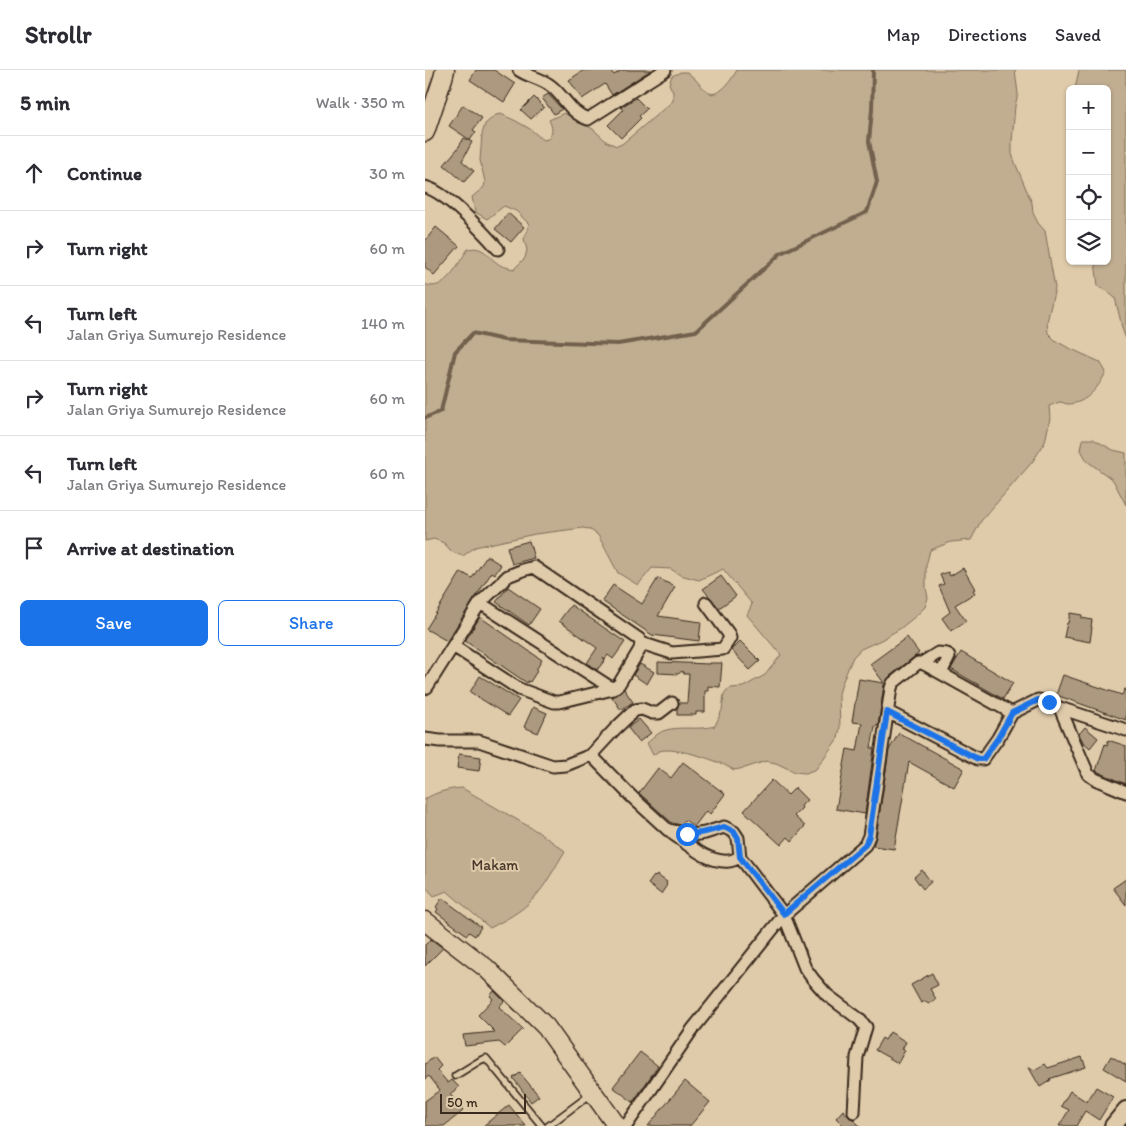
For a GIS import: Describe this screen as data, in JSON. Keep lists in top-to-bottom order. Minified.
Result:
{"parks":["Makam"],"scale_bar":"50 m","page":{"header":"Strollr","nav":["Map","Directions","Saved"],"heading":["5 min","Walk · 350 m"],"map_buttons":["+","−"],"list":[["Continue","30 m"],["Turn right","60 m"],["Turn left","Jalan Griya Sumurejo Residence","140 m"],["Turn right","Jalan Griya Sumurejo Residence","60 m"],["Turn left","Jalan Griya Sumurejo Residence","60 m"],"Arrive at destination"],"buttons":["Save","Share"],"scale":"50 m"}}
